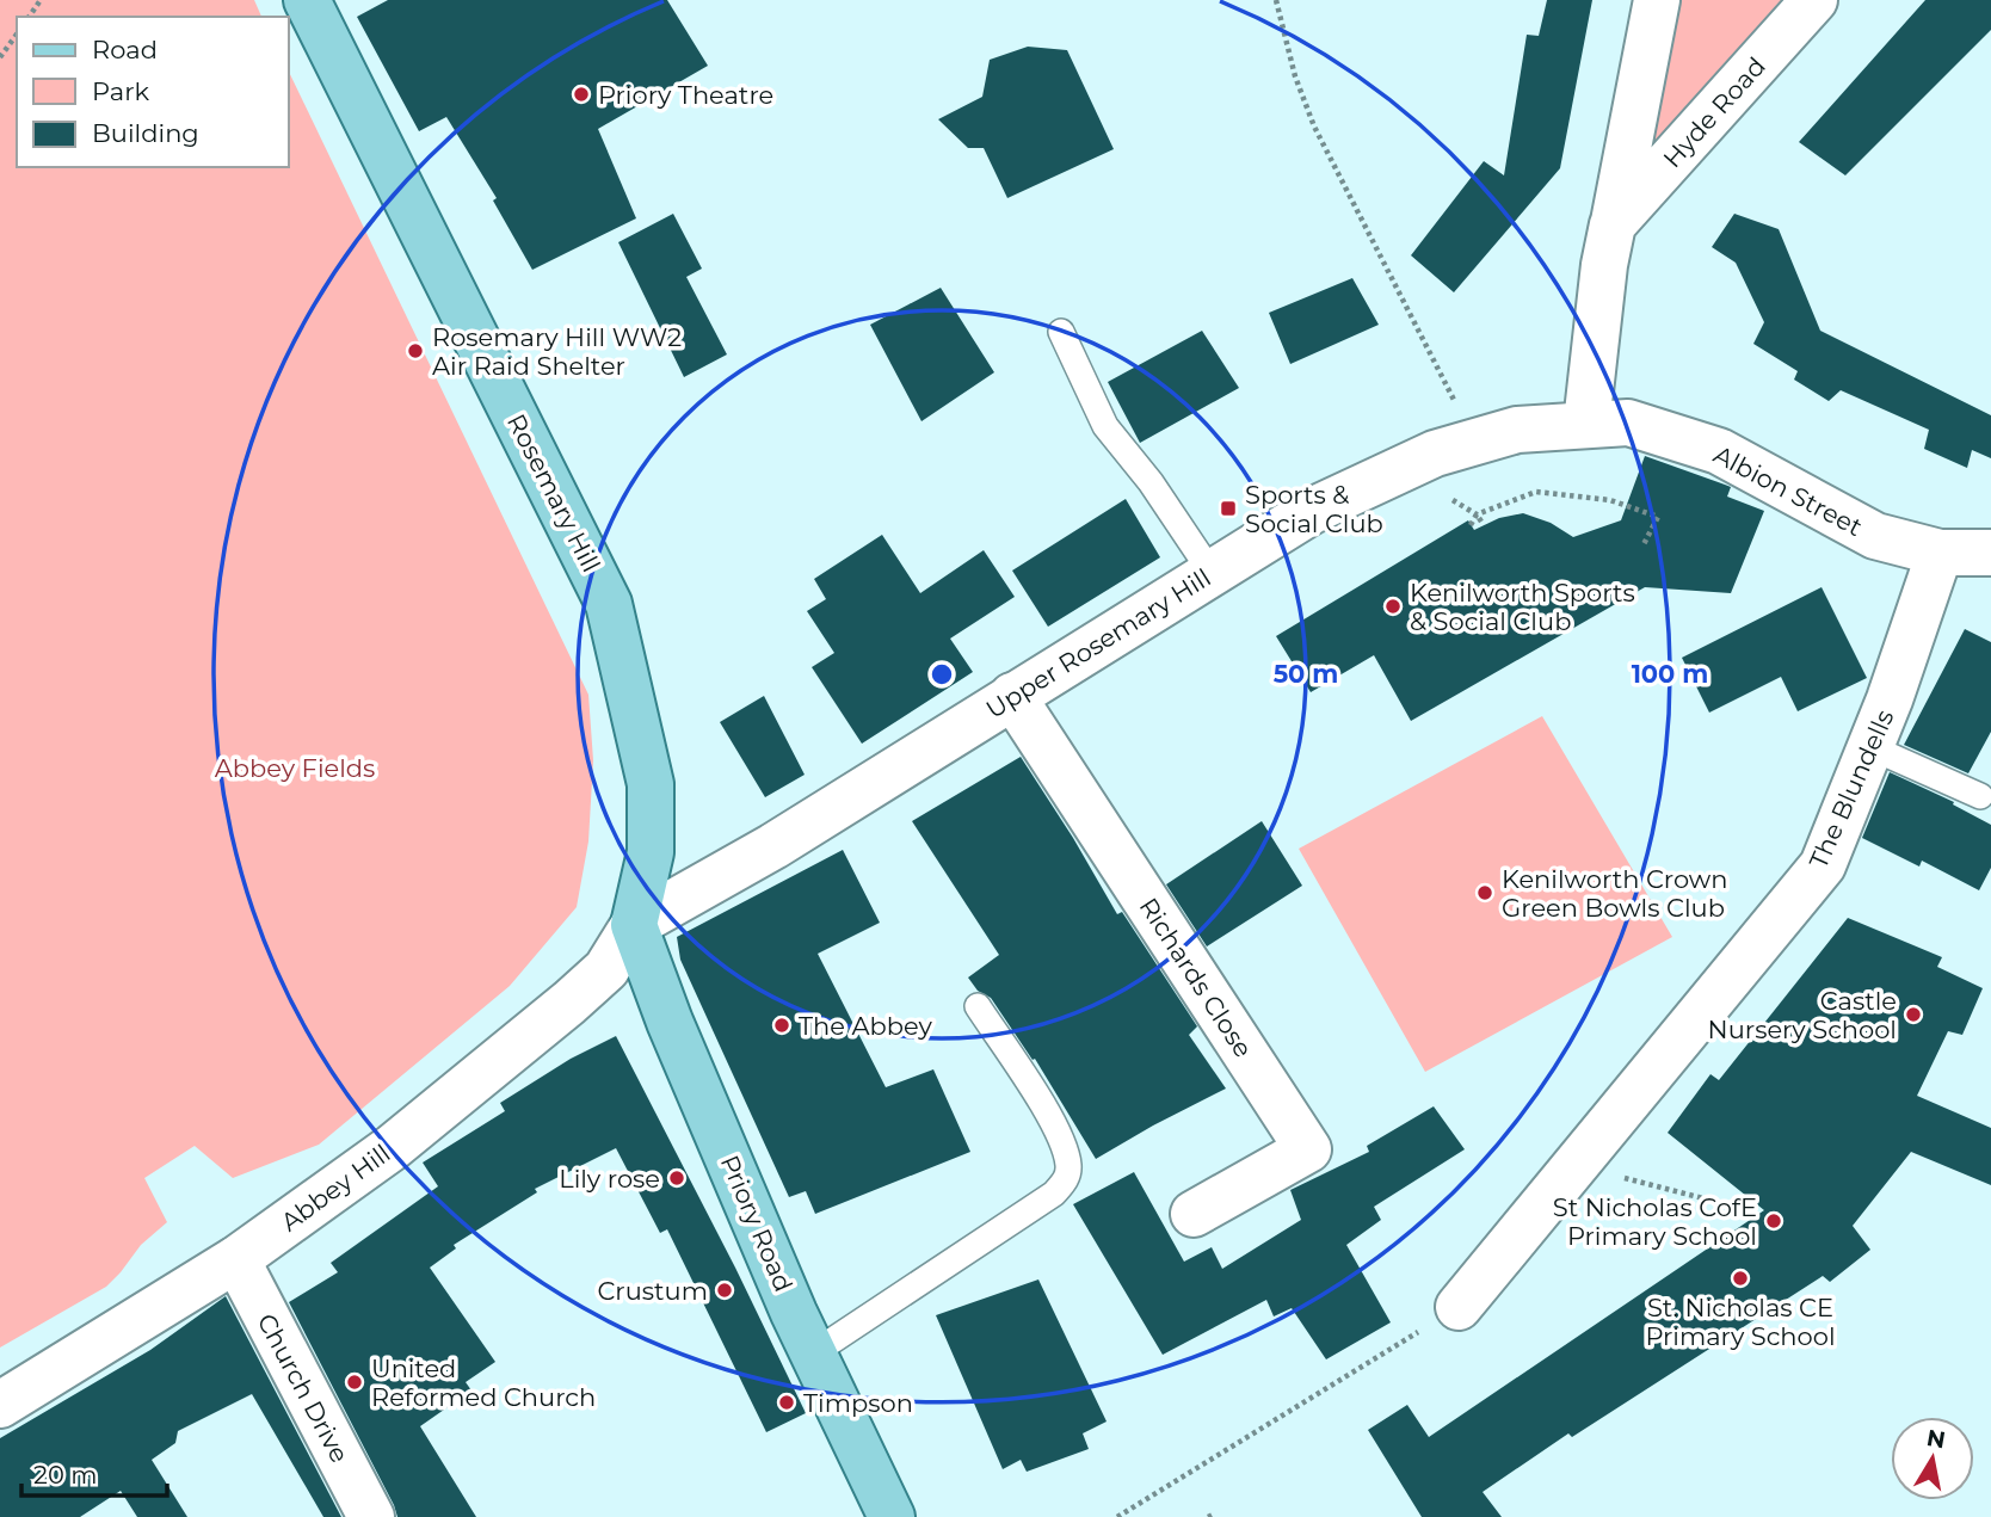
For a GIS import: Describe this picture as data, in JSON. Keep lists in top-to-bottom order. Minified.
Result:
{"streets":{"main road":["Rosemary Hill","Priory Road"],"street":["Hyde Road","Albion Street","Upper Rosemary Hill","The Blundells","Richards Close","Abbey Hill","Church Drive"]},"crossings":[["Hyde Road","Albion Street"],["Hyde Road","Upper Rosemary Hill"],["Albion Street","Upper Rosemary Hill"],["Albion Street","The Blundells"],["Rosemary Hill","Upper Rosemary Hill"],["Rosemary Hill","Abbey Hill"],["Rosemary Hill","Priory Road"],["Upper Rosemary Hill","Richards Close"],["Upper Rosemary Hill","Abbey Hill"],["Upper Rosemary Hill","Priory Road"],["Abbey Hill","Priory Road"],["Abbey Hill","Church Drive"]],"parks":["Abbey Fields"],"places":{"other":["Priory Theatre","Rosemary Hill WW2 Air Raid Shelter","Kenilworth Sports & Social Club","Kenilworth Crown Green Bowls Club","Castle Nursery School","The Abbey","Lily rose","St Nicholas CofE Primary School","St. Nicholas CE Primary School","Crustum","United Reformed Church","Timpson"],"transit":["Sports & Social Club"]},"legend":["Road","Park","Building"],"scale_bar":"20 m","north":"top","rings":["50 m","100 m"]}
